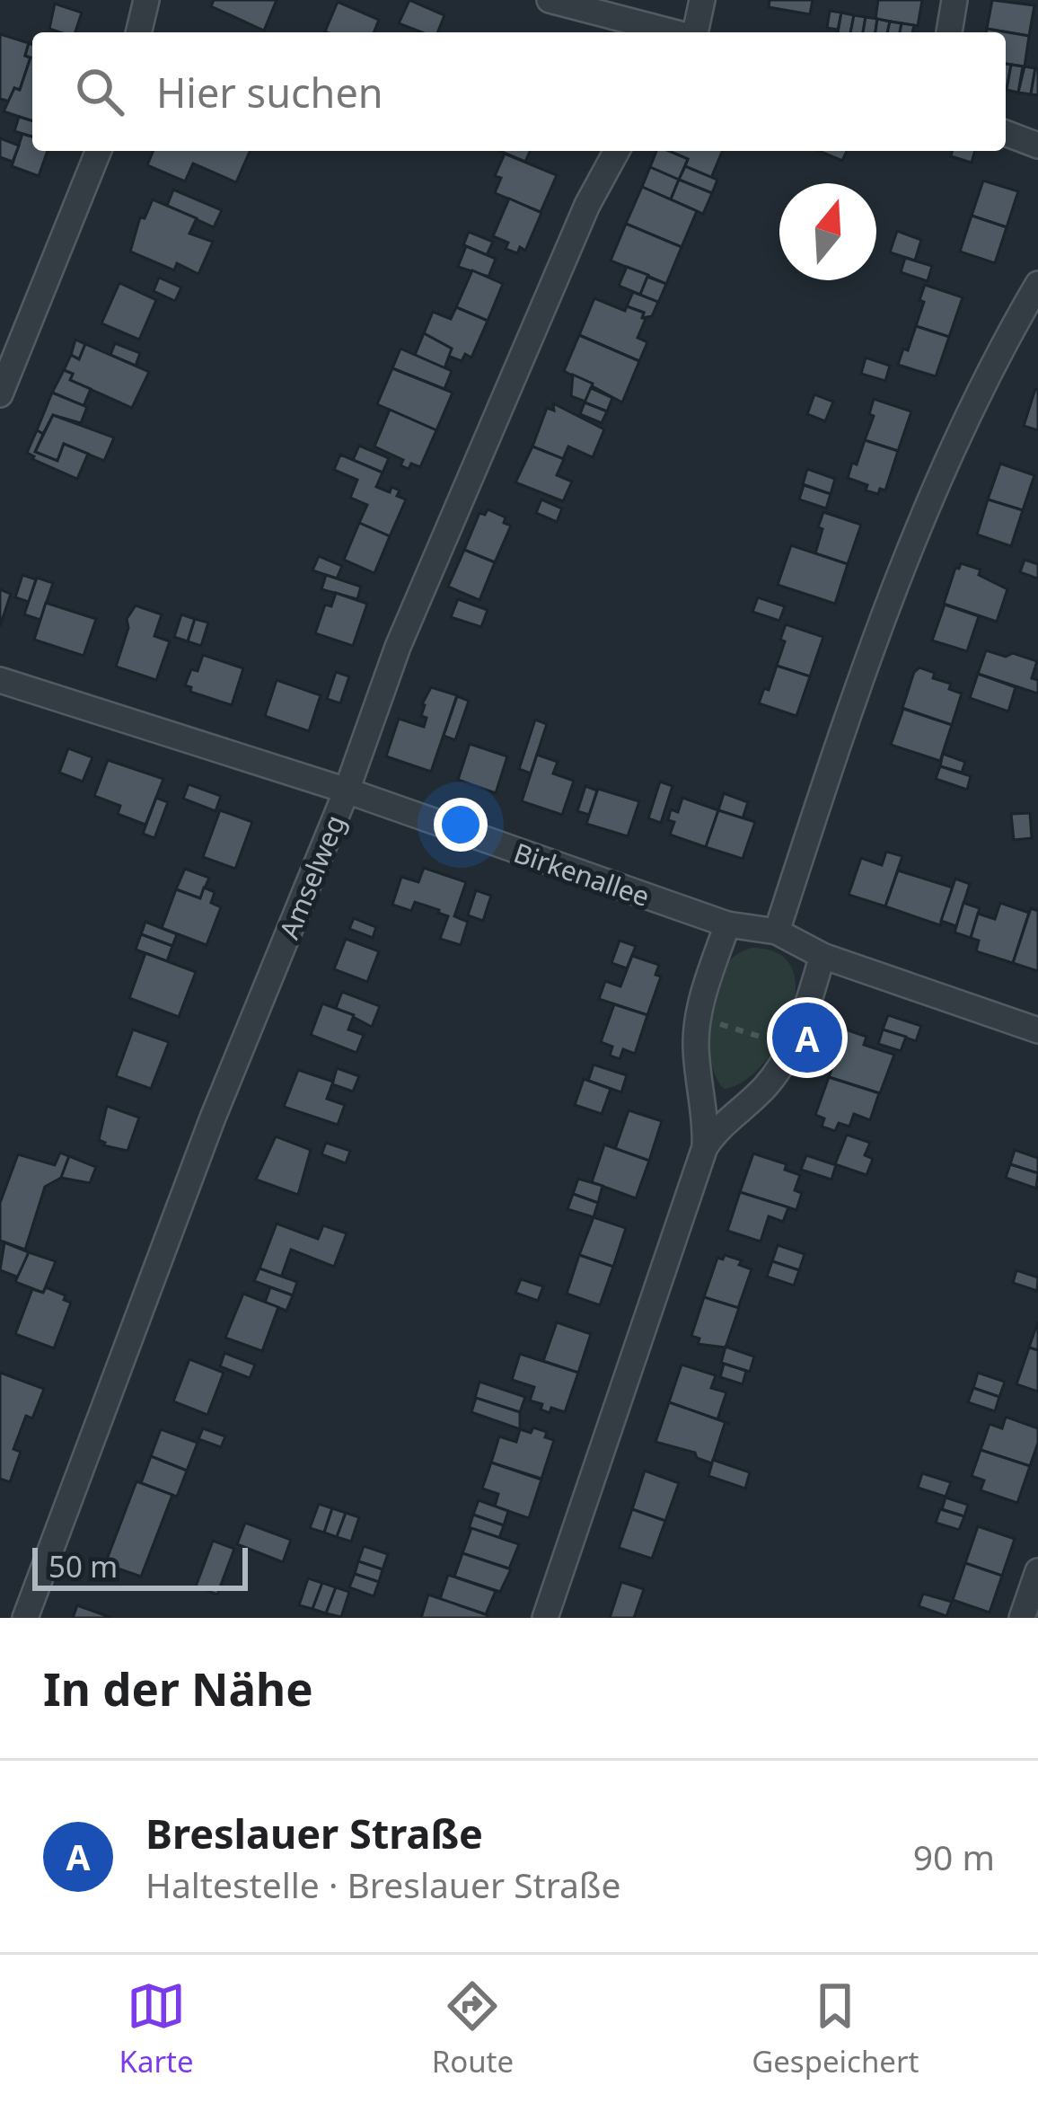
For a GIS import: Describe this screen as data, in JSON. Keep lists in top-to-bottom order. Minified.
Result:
{"streets":{"street":["Birkenallee","Amselweg"]},"crossings":[["Birkenallee","Amselweg"]],"scale_bar":"50 m","north":"top","page":{"search":"Hier suchen","pins":"A","scale":"50 m","heading":"In der Nähe","list":[{"mark":"A","name":"Breslauer Straße","note":"Haltestelle · Breslauer Straße","value":"90 m"}],"nav":["Karte","Route","Gespeichert"]}}
